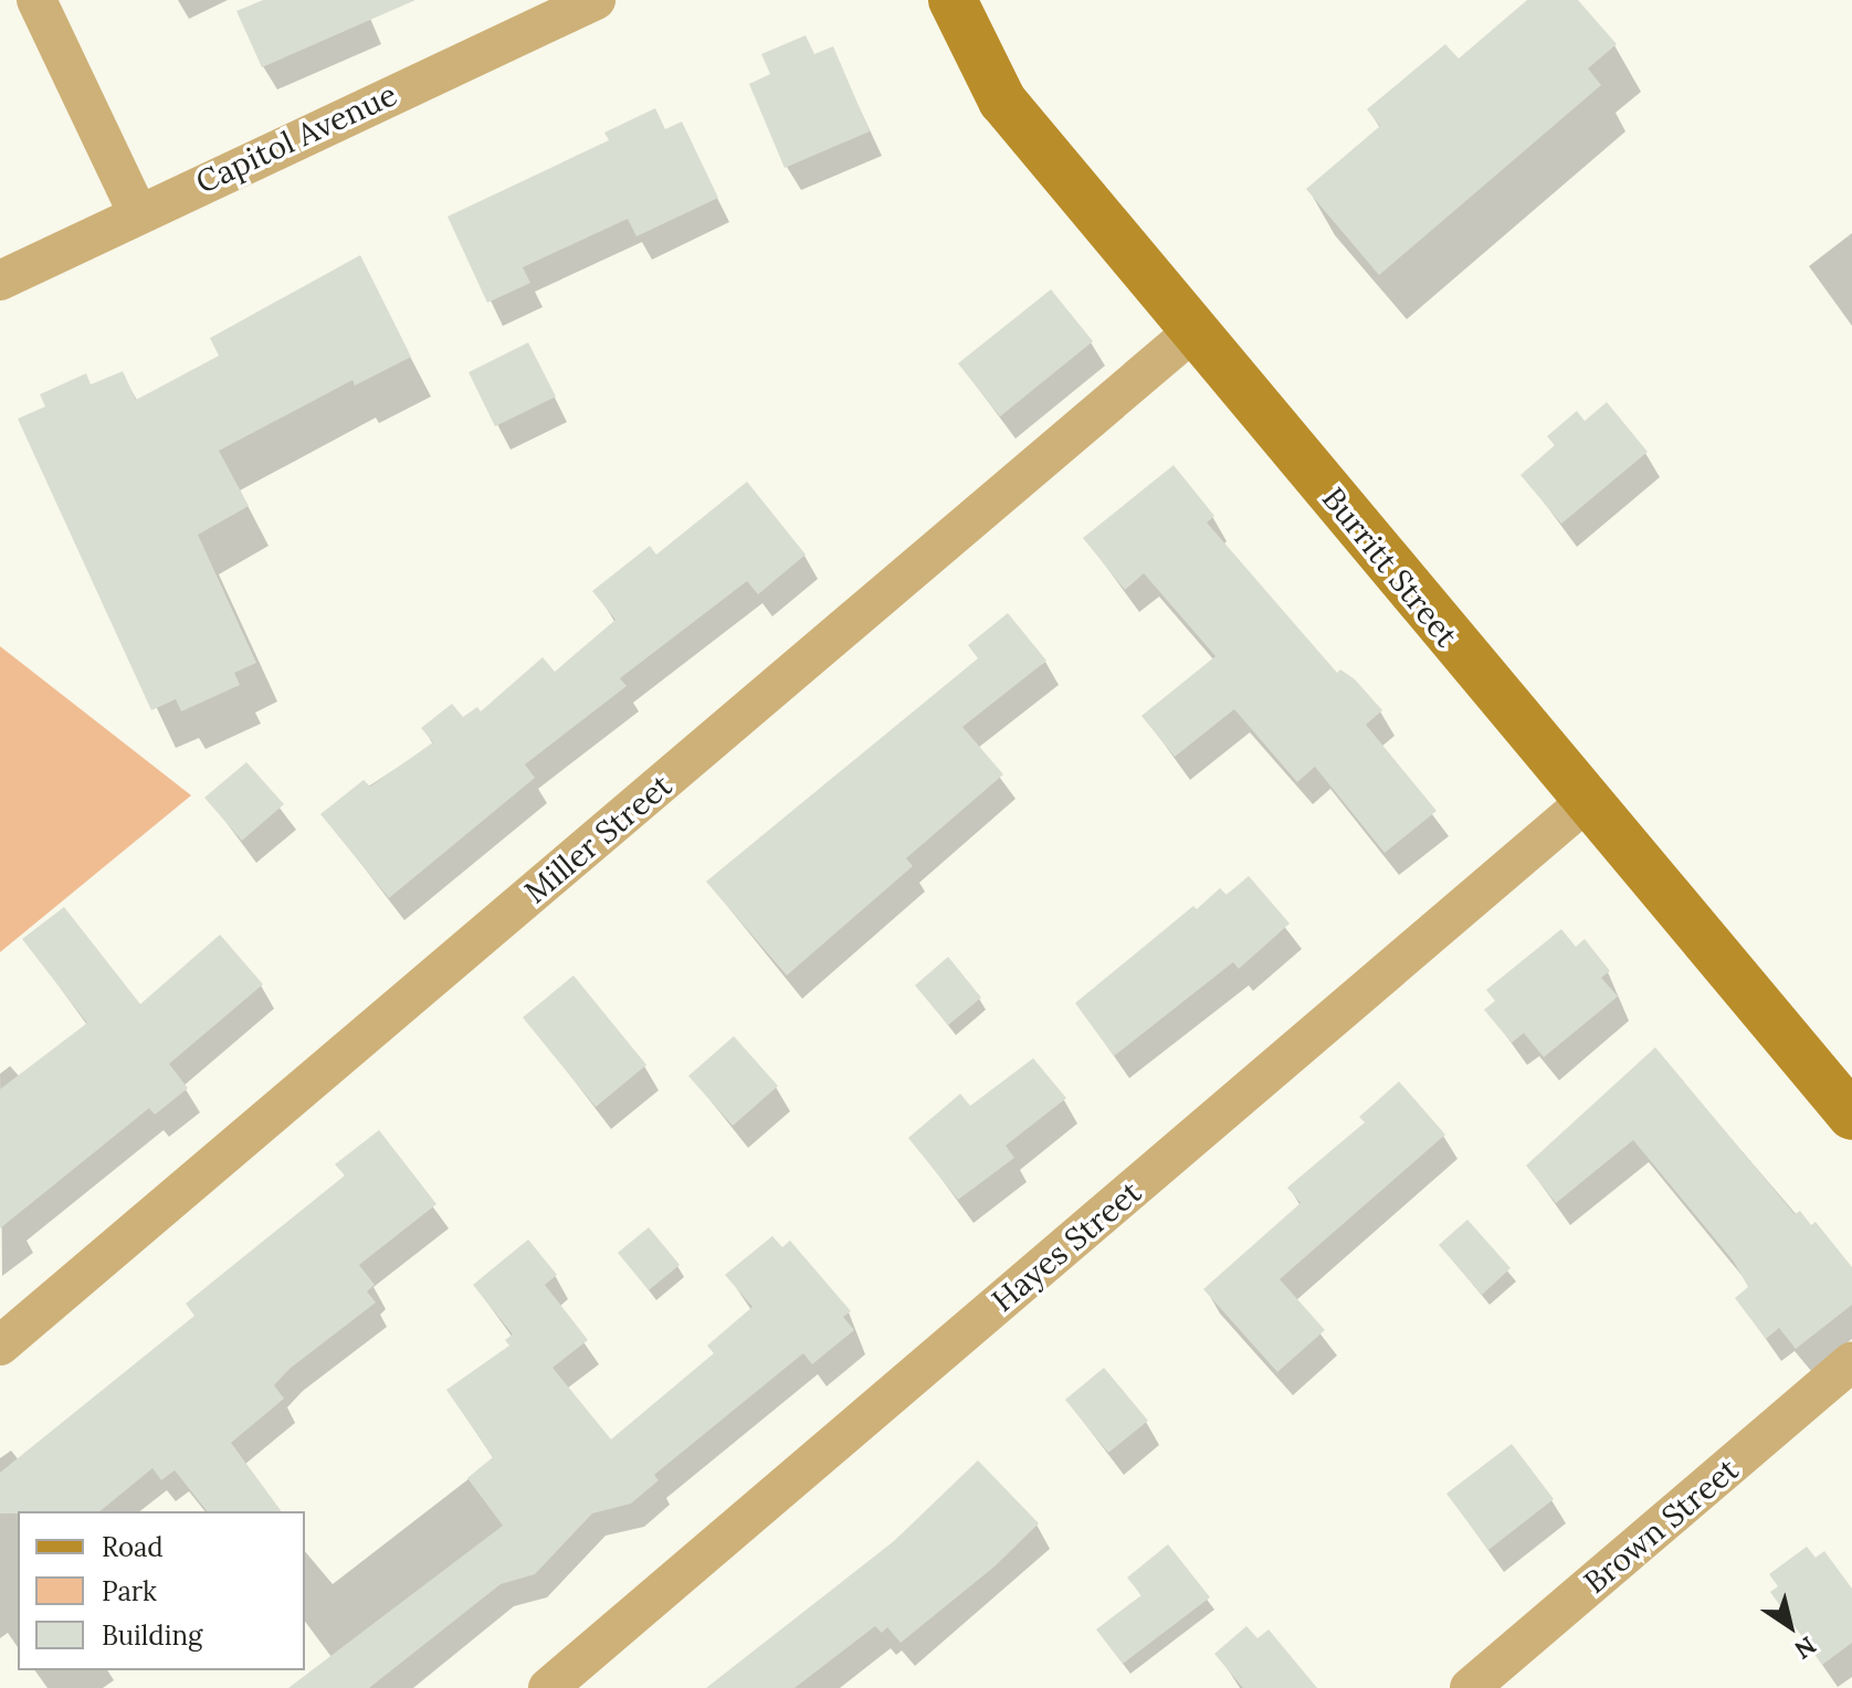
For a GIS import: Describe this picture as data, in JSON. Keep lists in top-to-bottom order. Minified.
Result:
{"streets":{"street":["Capitol Avenue","Burritt Street","Miller Street","Hayes Street","Brown Street"]},"crossings":[["Burritt Street","Miller Street"],["Burritt Street","Hayes Street"]],"legend":["Road","Park","Building"],"north":"bottom right"}
